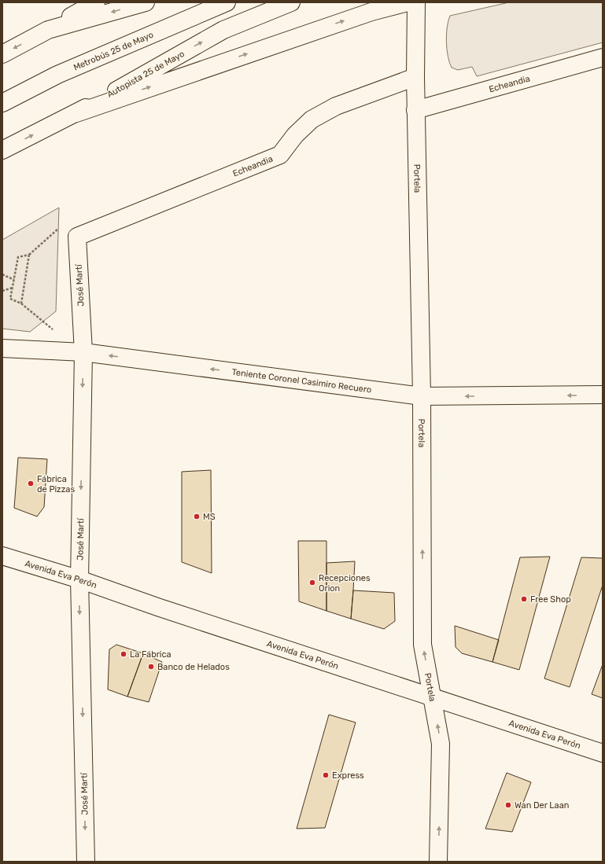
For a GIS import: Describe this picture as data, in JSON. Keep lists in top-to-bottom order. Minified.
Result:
{"streets":{"main road":["Metrobús 25 de Mayo","Autopista 25 de Mayo","Echeandia","Portela","José Martí","Teniente Coronel Casimiro Recuero","Avenida Eva Perón"]},"crossings":[["Echeandia","Portela"],["Echeandia","José Martí"],["Portela","Teniente Coronel Casimiro Recuero"],["Portela","Avenida Eva Perón"],["José Martí","Teniente Coronel Casimiro Recuero"],["José Martí","Avenida Eva Perón"]],"one_way":["Portela","José Martí","Teniente Coronel Casimiro Recuero"],"places":["Fábrica de Pizzas","MS","Recepciones Orion","Free Shop","La Fábrica","Banco de Helados","Express","Wan Der Laan"]}
